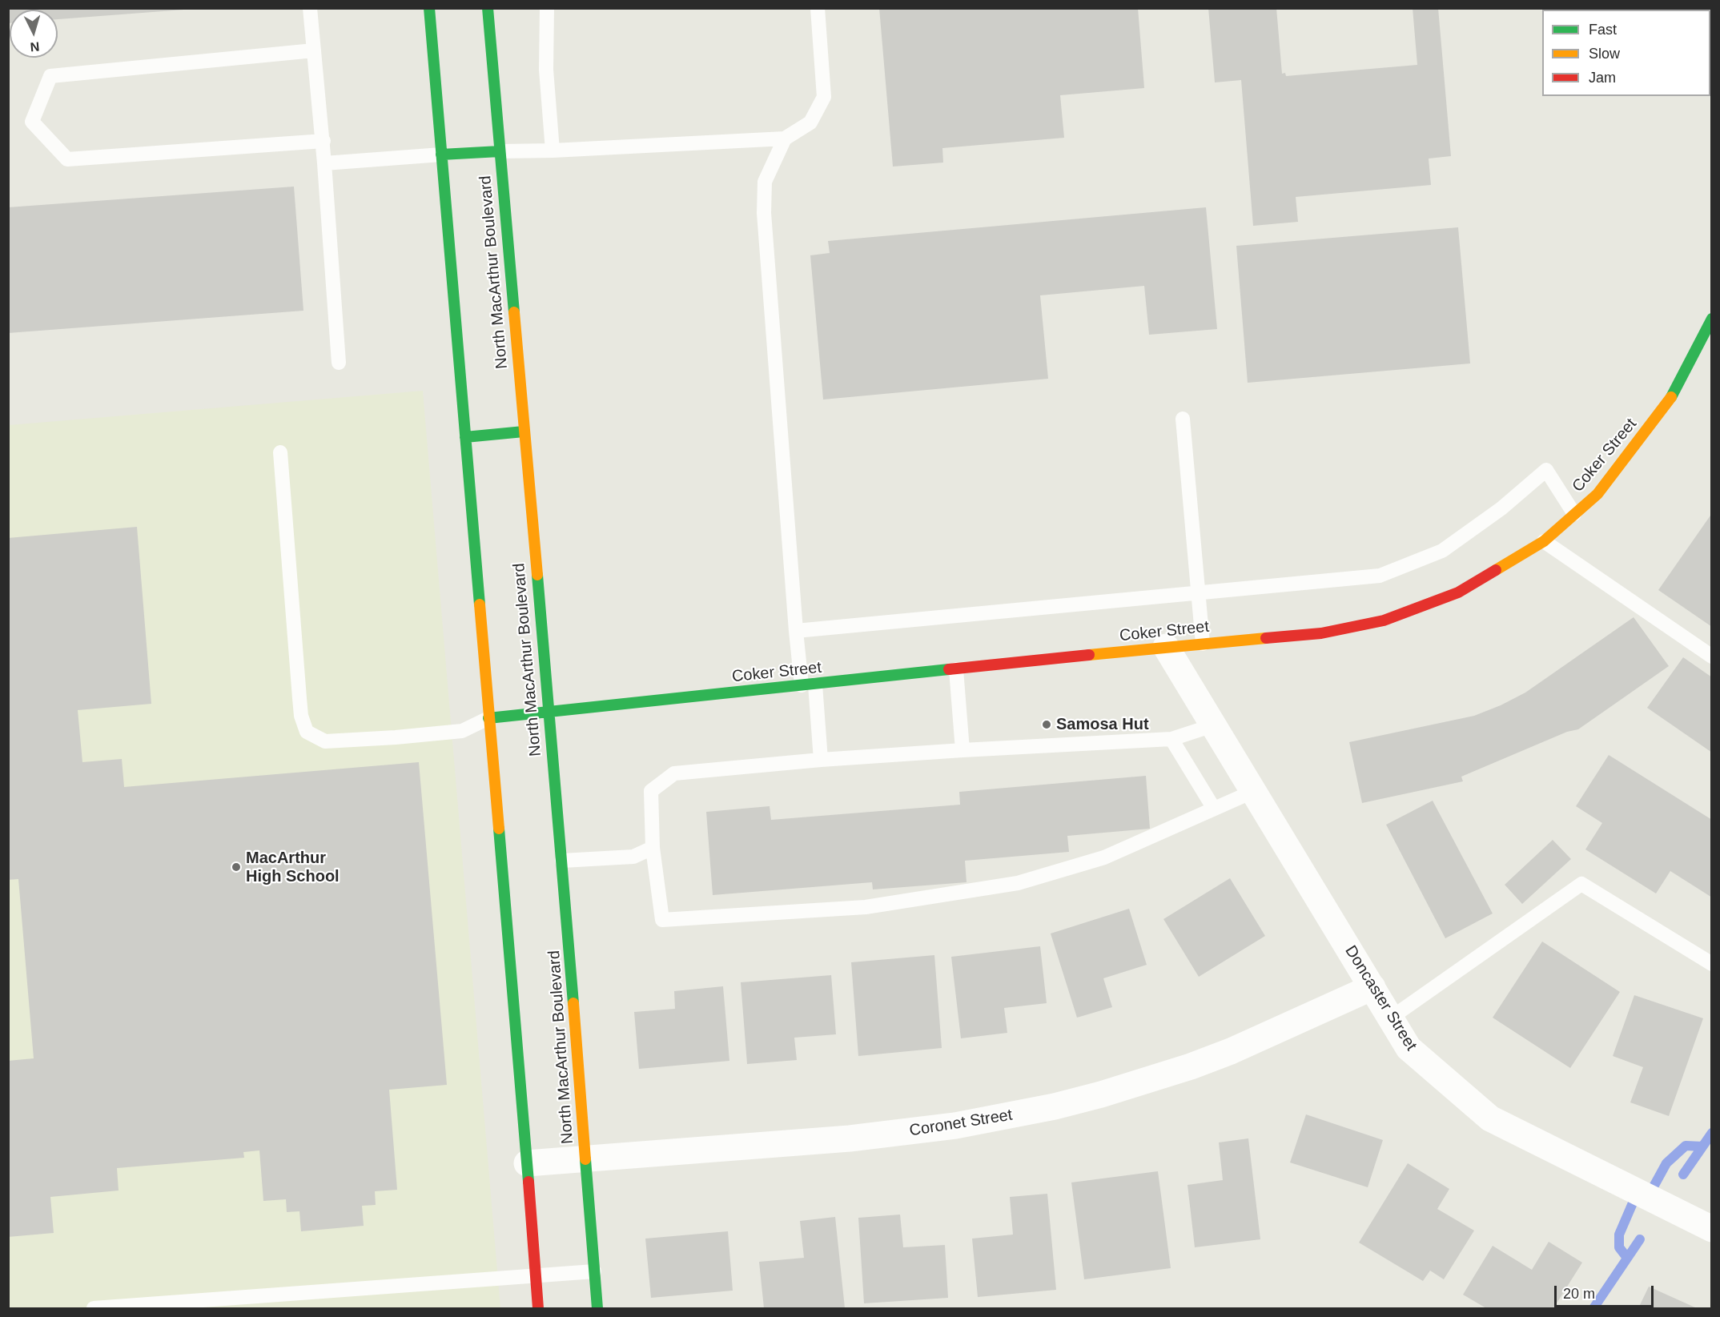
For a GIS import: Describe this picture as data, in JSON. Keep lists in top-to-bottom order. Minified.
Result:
{"streets":{"main road":["North MacArthur Boulevard","Coker Street"],"street":["Doncaster Street","Coronet Street"]},"crossings":[["North MacArthur Boulevard","Coker Street"],["North MacArthur Boulevard","Coronet Street"],["Coker Street","Doncaster Street"],["Doncaster Street","Coronet Street"]],"places":["Samosa Hut","MacArthur High School"],"legend":["Fast","Slow","Jam"],"scale_bar":"20 m","north":"bottom"}
